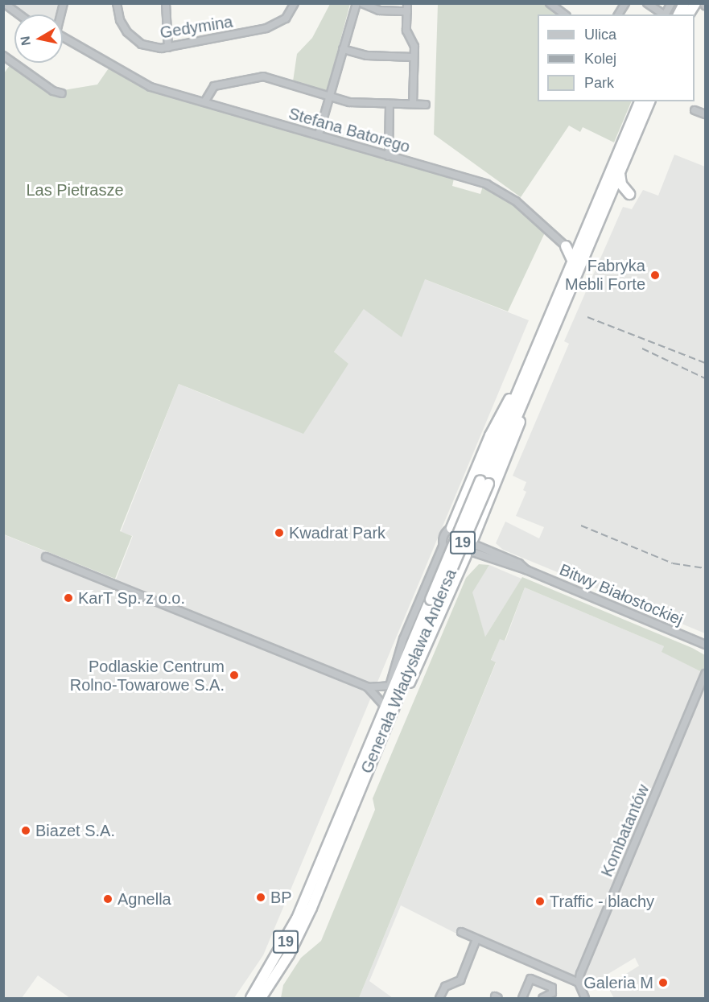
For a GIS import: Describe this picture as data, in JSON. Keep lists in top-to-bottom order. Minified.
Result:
{"streets":{"highway":["19","Generała Władysława Andersa"],"street":["Gedymina","Stefana Batorego","Bitwy Białostockiej","Kombatantów"]},"parks":["Las Pietrasze"],"places":["Fabryka Mebli Forte","Kwadrat Park","KarT Sp. z o.o.","Podlaskie Centrum Rolno-Towarowe S.A.","Biazet S.A.","BP","Agnella","Traffic - blachy","Galeria M"],"legend":["Ulica","Kolej","Park"],"north":"left"}
